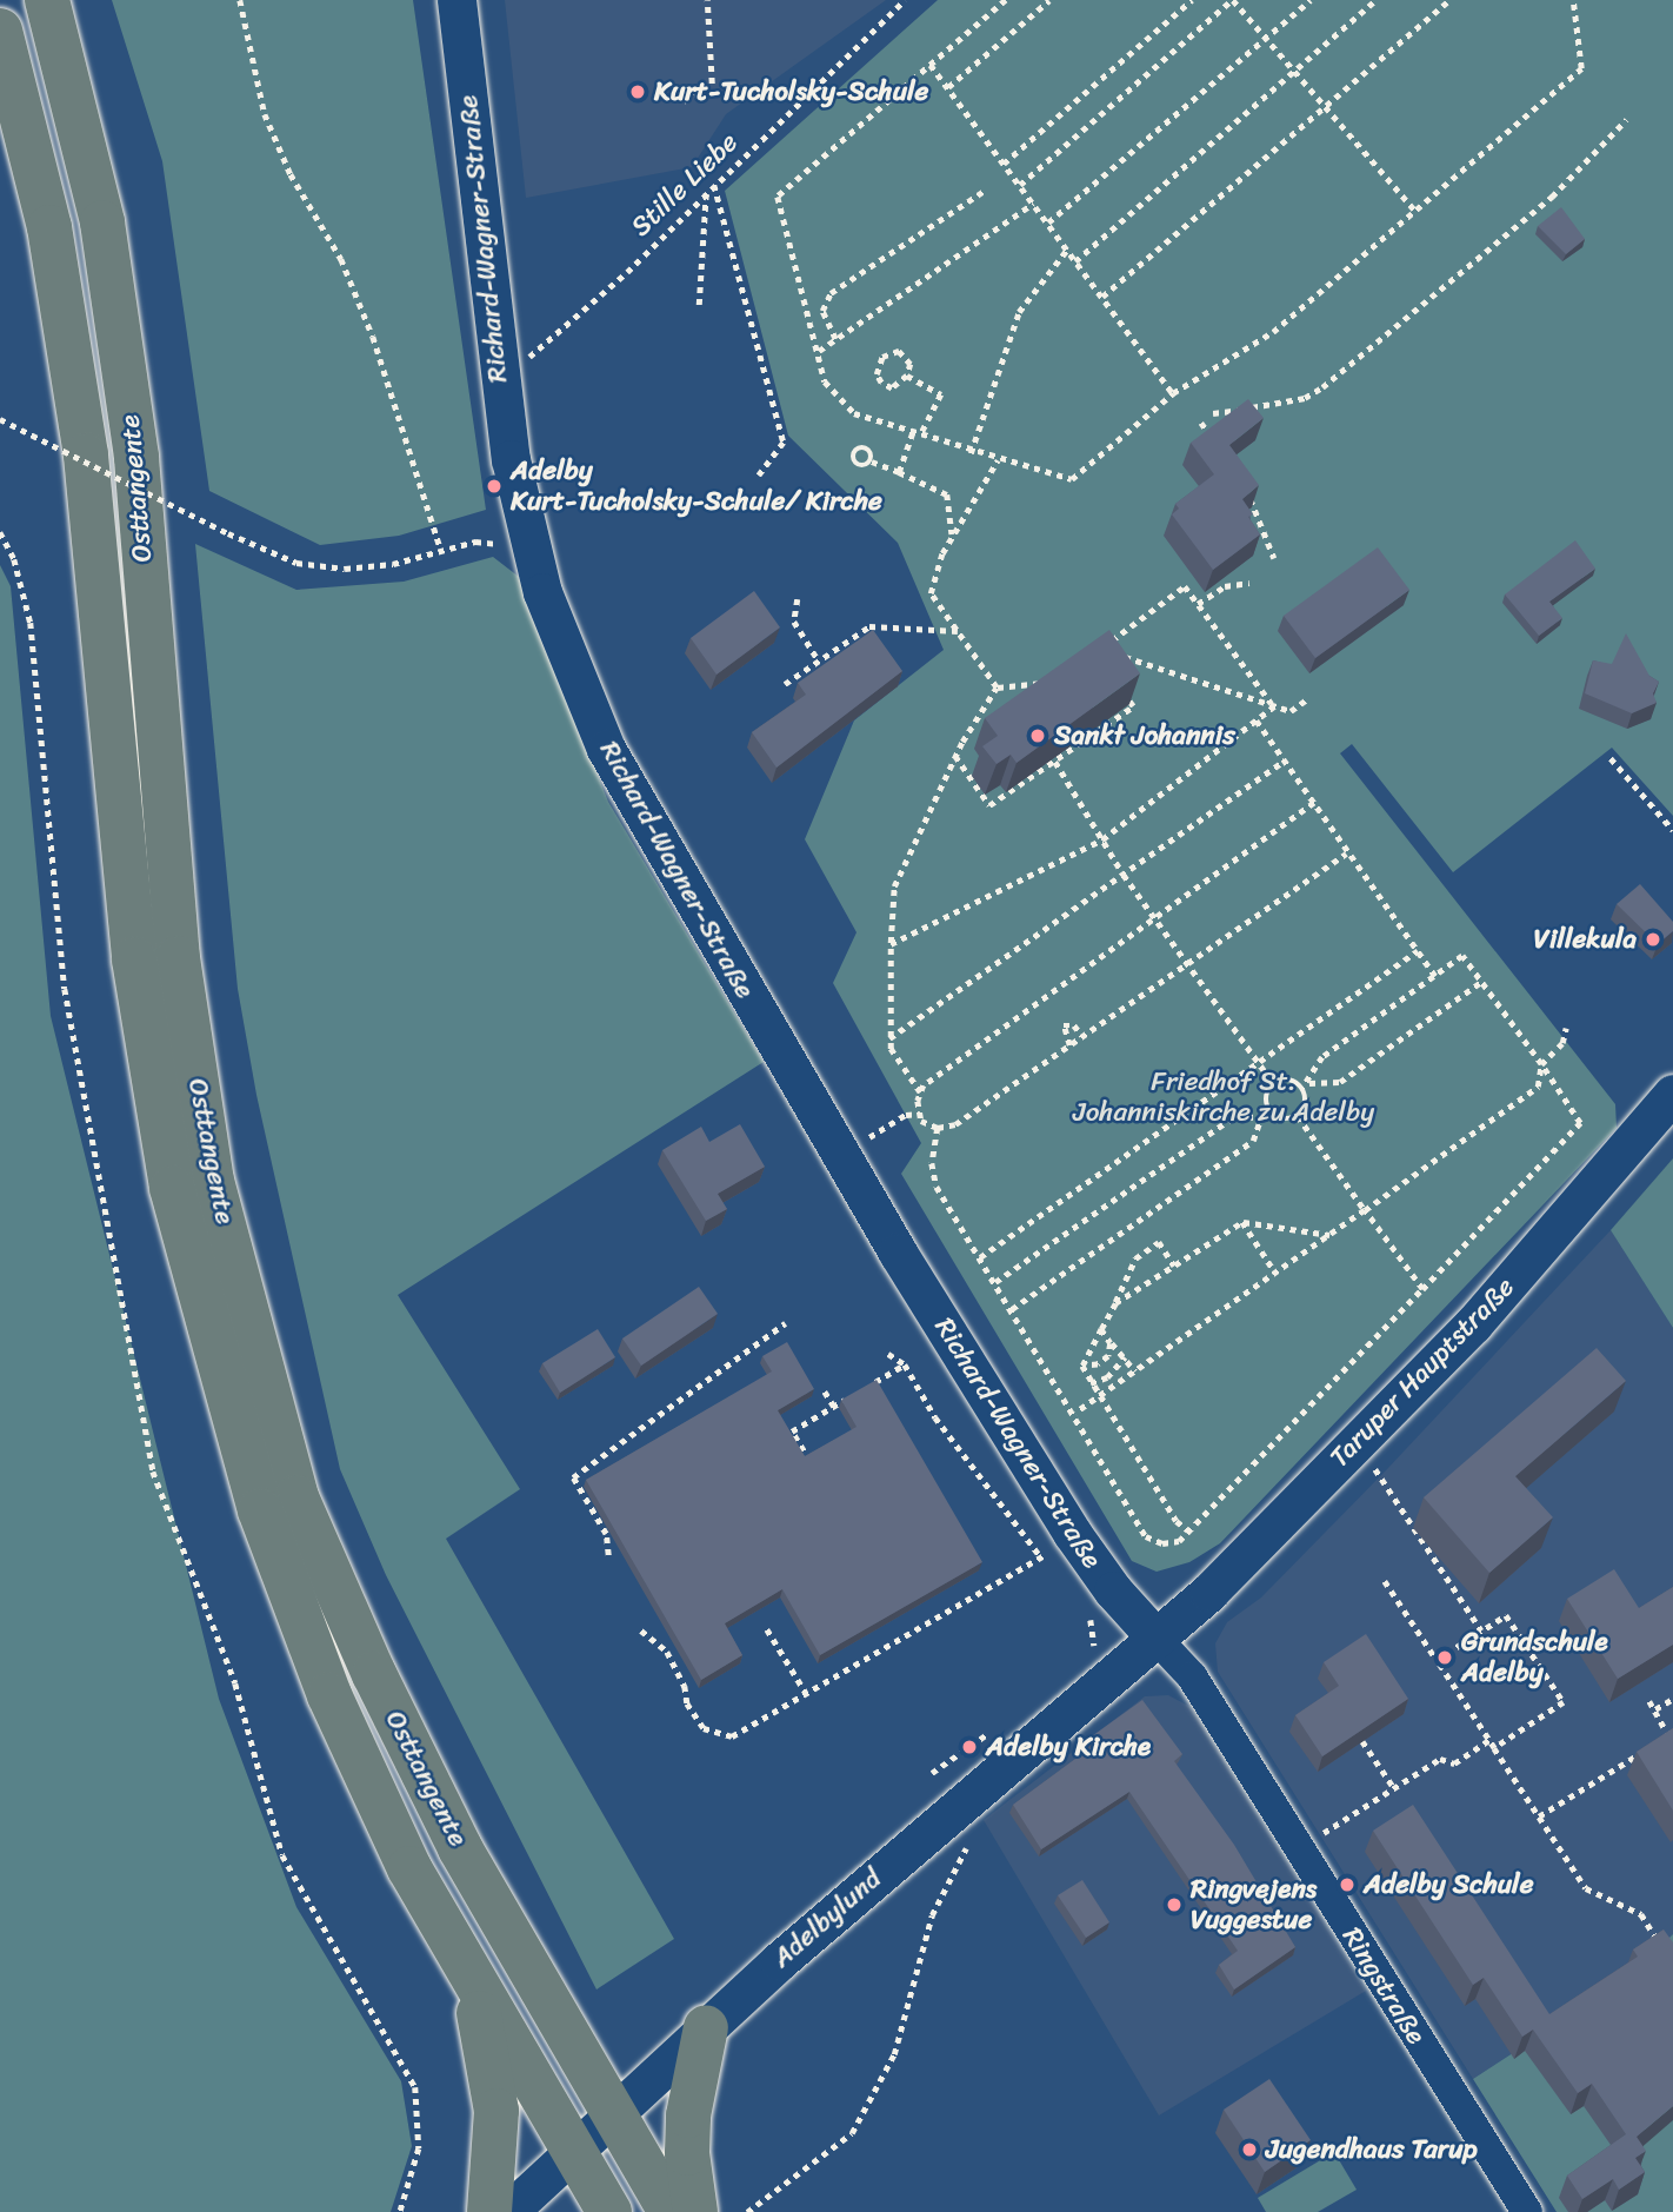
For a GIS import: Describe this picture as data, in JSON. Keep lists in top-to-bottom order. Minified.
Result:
{"streets":{"main road":["Osttangente"],"street":["Richard-Wagner-Straße","Taruper Hauptstraße","Adelbylund","Ringstraße"],"path":["Stille Liebe"]},"crossings":[["Richard-Wagner-Straße","Taruper Hauptstraße"],["Richard-Wagner-Straße","Adelbylund"],["Richard-Wagner-Straße","Ringstraße"],["Osttangente","Adelbylund"],["Taruper Hauptstraße","Adelbylund"],["Taruper Hauptstraße","Ringstraße"],["Adelbylund","Ringstraße"]],"parks":["Friedhof St. Johanniskirche zu Adelby"],"places":["Kurt-Tucholsky-Schule","Adelby Kurt-Tucholsky-Schule/ Kirche","Sankt Johannis","Villekula","Grundschule Adelby","Adelby Kirche","Adelby Schule","Ringvejens Vuggestue","Jugendhaus Tarup"]}
